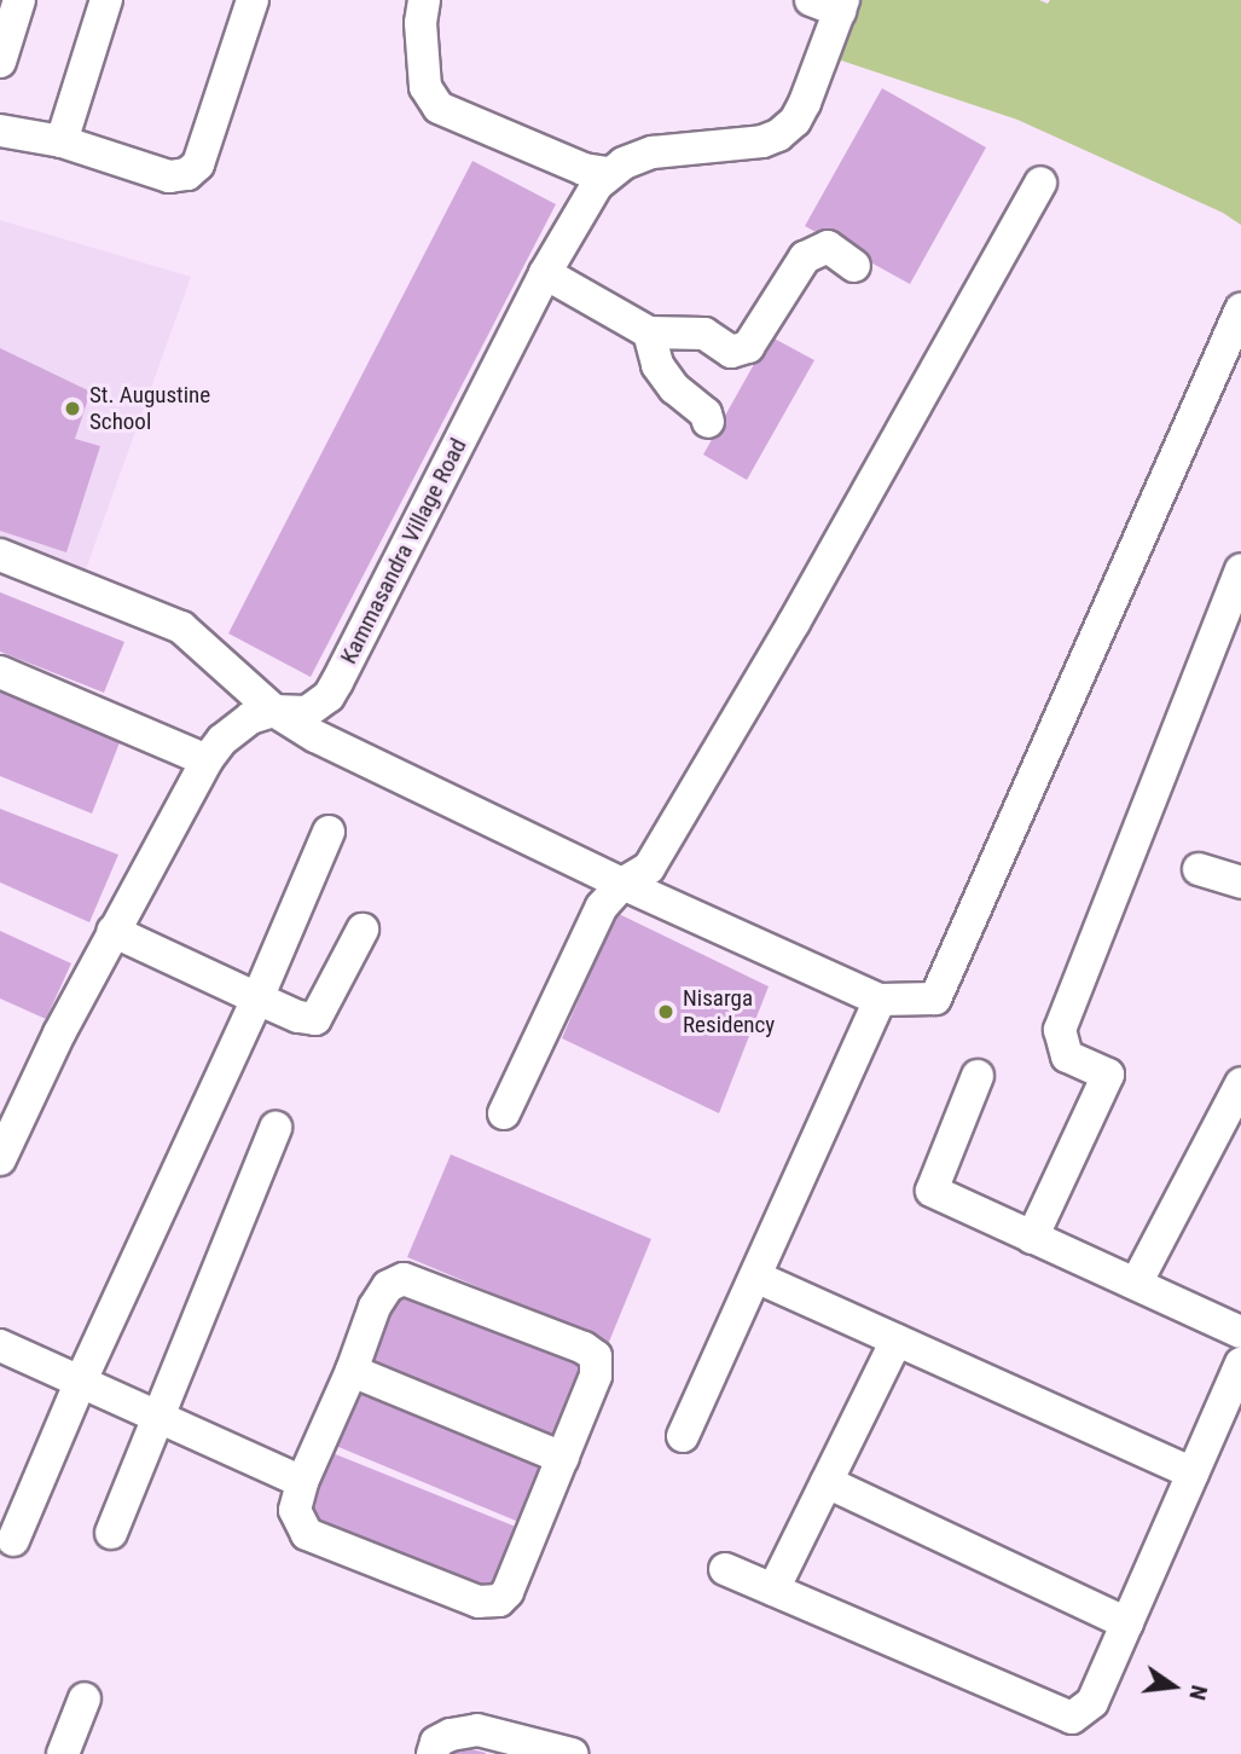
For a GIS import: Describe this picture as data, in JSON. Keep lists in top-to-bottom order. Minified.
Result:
{"streets":{"street":["Kammasandra Village Road"]},"places":["St. Augustine School","Nisarga Residency"],"north":"right"}
